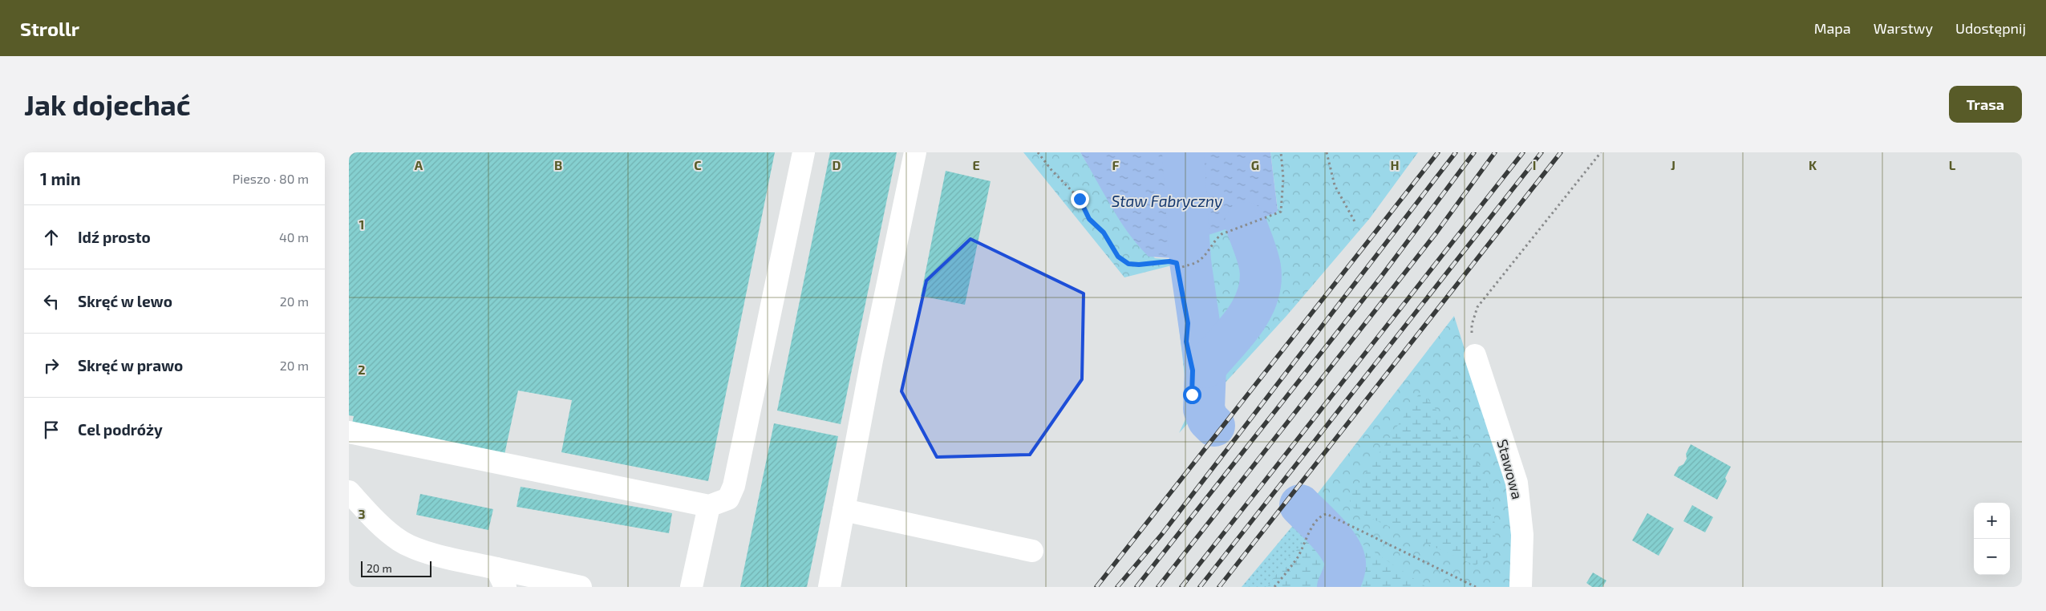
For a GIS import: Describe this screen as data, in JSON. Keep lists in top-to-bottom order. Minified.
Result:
{"streets":{"street":["Stawowa"]},"water":["Staw Fabryczny"],"scale_bar":"20 m","page":{"header":"Strollr","nav":["Mapa","Warstwy","Udostępnij"],"buttons":"Trasa","title":"Jak dojechać","heading":["1 min","Pieszo · 80 m"],"list":[["Idź prosto","40 m"],["Skręć w lewo","20 m"],["Skręć w prawo","20 m"],"Cel podróży"],"map_buttons":["+","−"],"scale":"20 m"},"grid":{"columns":["A","B","C","D","E","F","G","H","I","J","K","L"],"rows":["1","2","3"]}}
